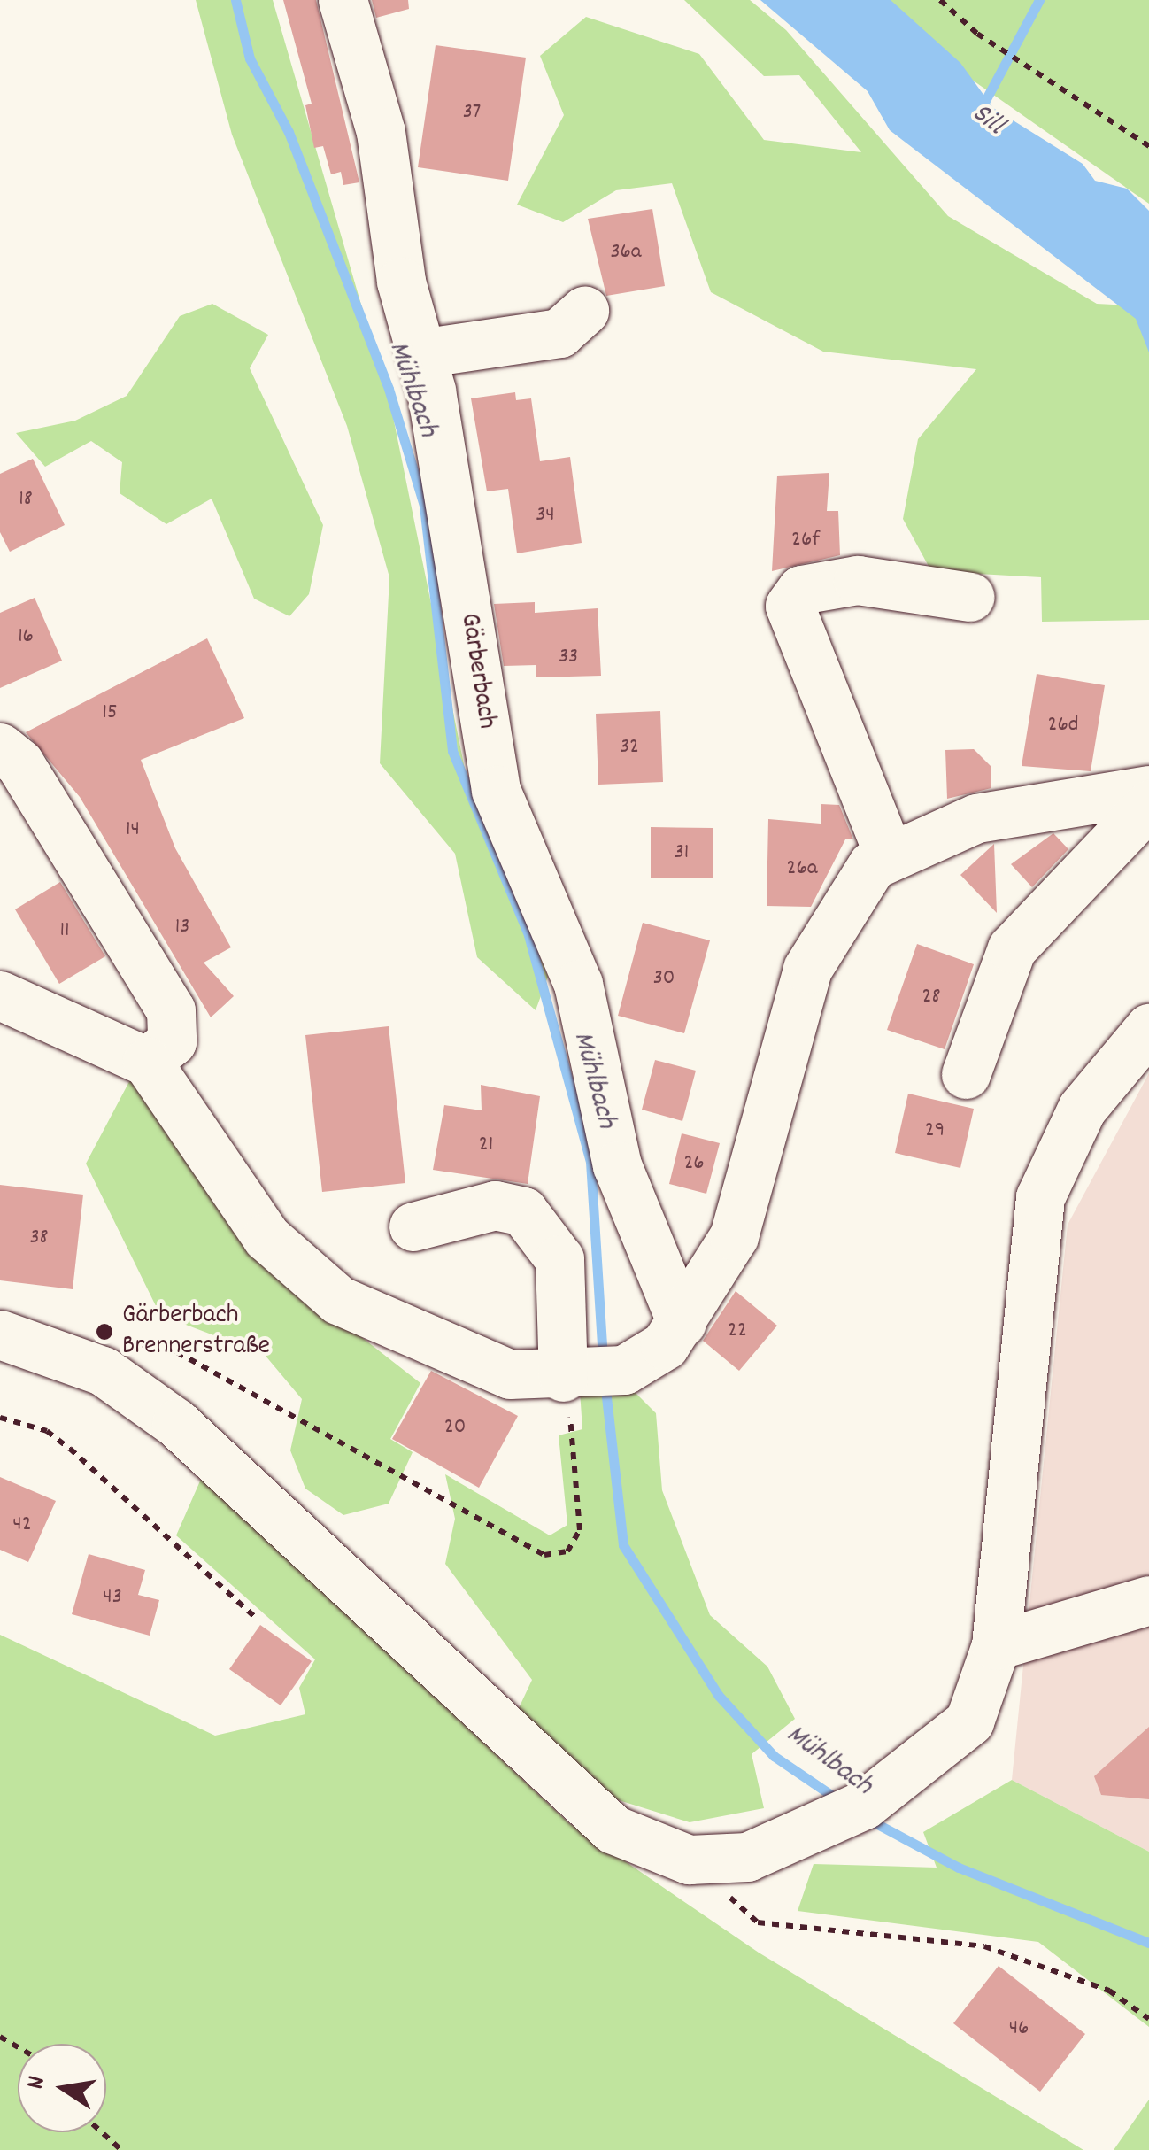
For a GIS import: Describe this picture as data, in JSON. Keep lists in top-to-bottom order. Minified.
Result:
{"streets":{"street":["Gärberbach"]},"water":["Sill","Mühlbach"],"places":["Gärberbach Brennerstraße"],"house_numbers":["37","36a","18","34","26f","16","33","15","26d","32","14","31","26a","13","11","30","28","29","21","26","38","22","20","42","43","46"],"north":"left"}
